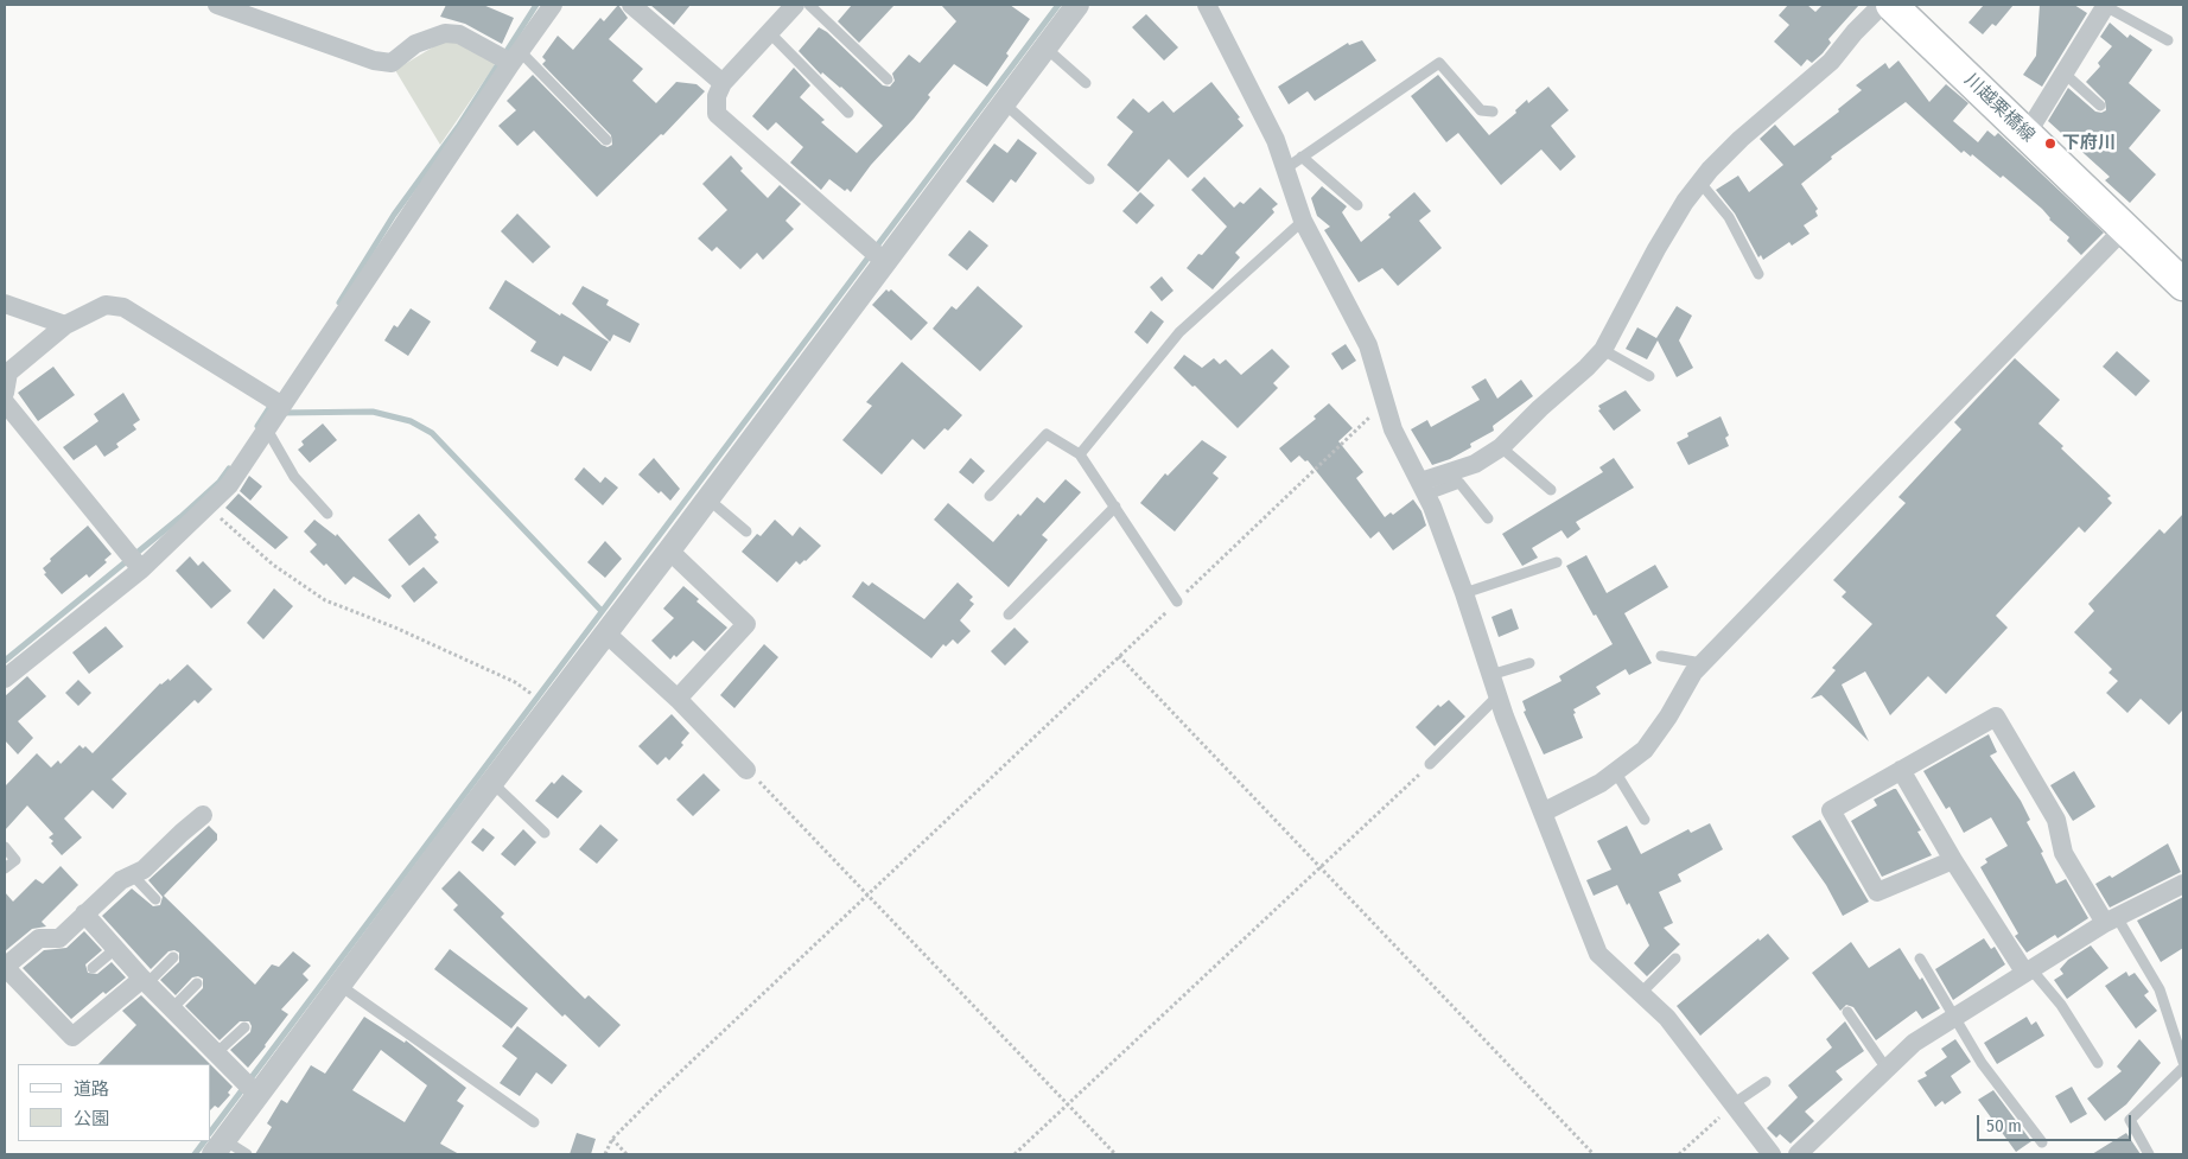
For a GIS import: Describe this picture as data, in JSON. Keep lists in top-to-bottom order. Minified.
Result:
{"streets":{"main road":["川越栗橋線"]},"places":["下府川"],"legend":["道路","公園"],"scale_bar":"50 m"}
